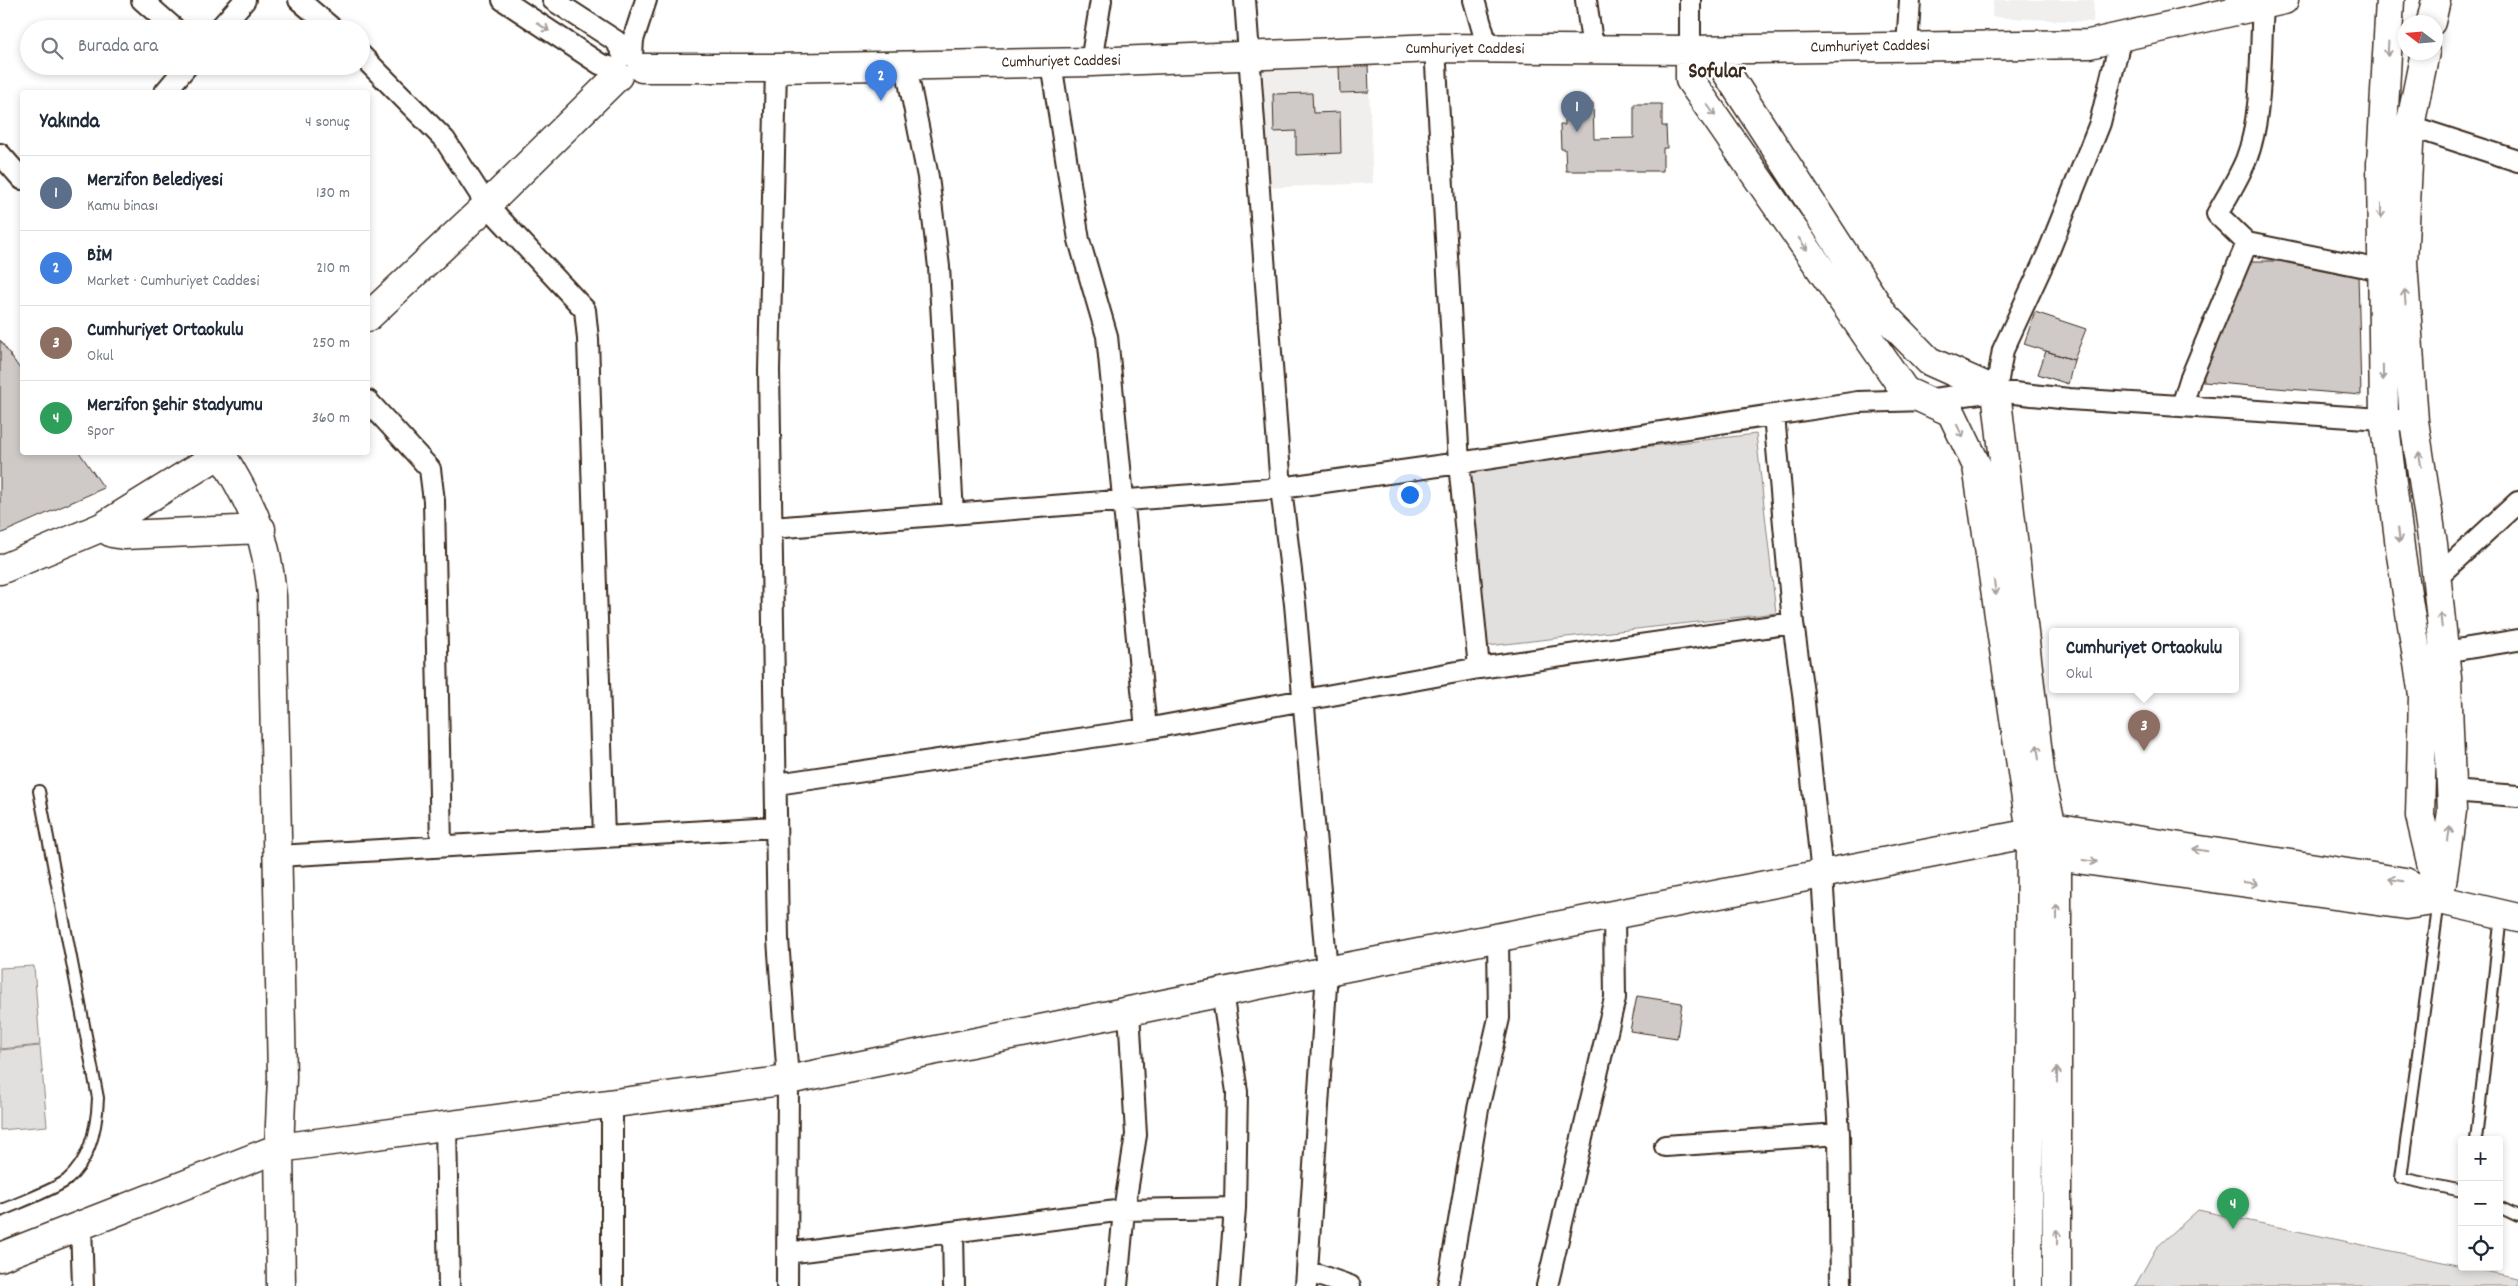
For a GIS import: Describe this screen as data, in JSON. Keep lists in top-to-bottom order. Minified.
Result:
{"streets":{"street":["Cumhuriyet Caddesi"]},"districts":["Sofular"],"north":"left","page":{"search":"Burada ara","pins":["2","1","3","4"],"heading":["Yakında","4 sonuç"],"list":[{"mark":"1","name":"Merzifon Belediyesi","note":"Kamu binası","value":"130 m"},{"mark":"2","name":"BİM","note":"Market · Cumhuriyet Caddesi","value":"210 m"},{"mark":"3","name":"Cumhuriyet Ortaokulu","note":"Okul","value":"250 m"},{"mark":"4","name":"Merzifon Şehir Stadyumu","note":"Spor","value":"360 m"}],"popup":["Cumhuriyet Ortaokulu","Okul"],"map_buttons":["+","−"]}}
